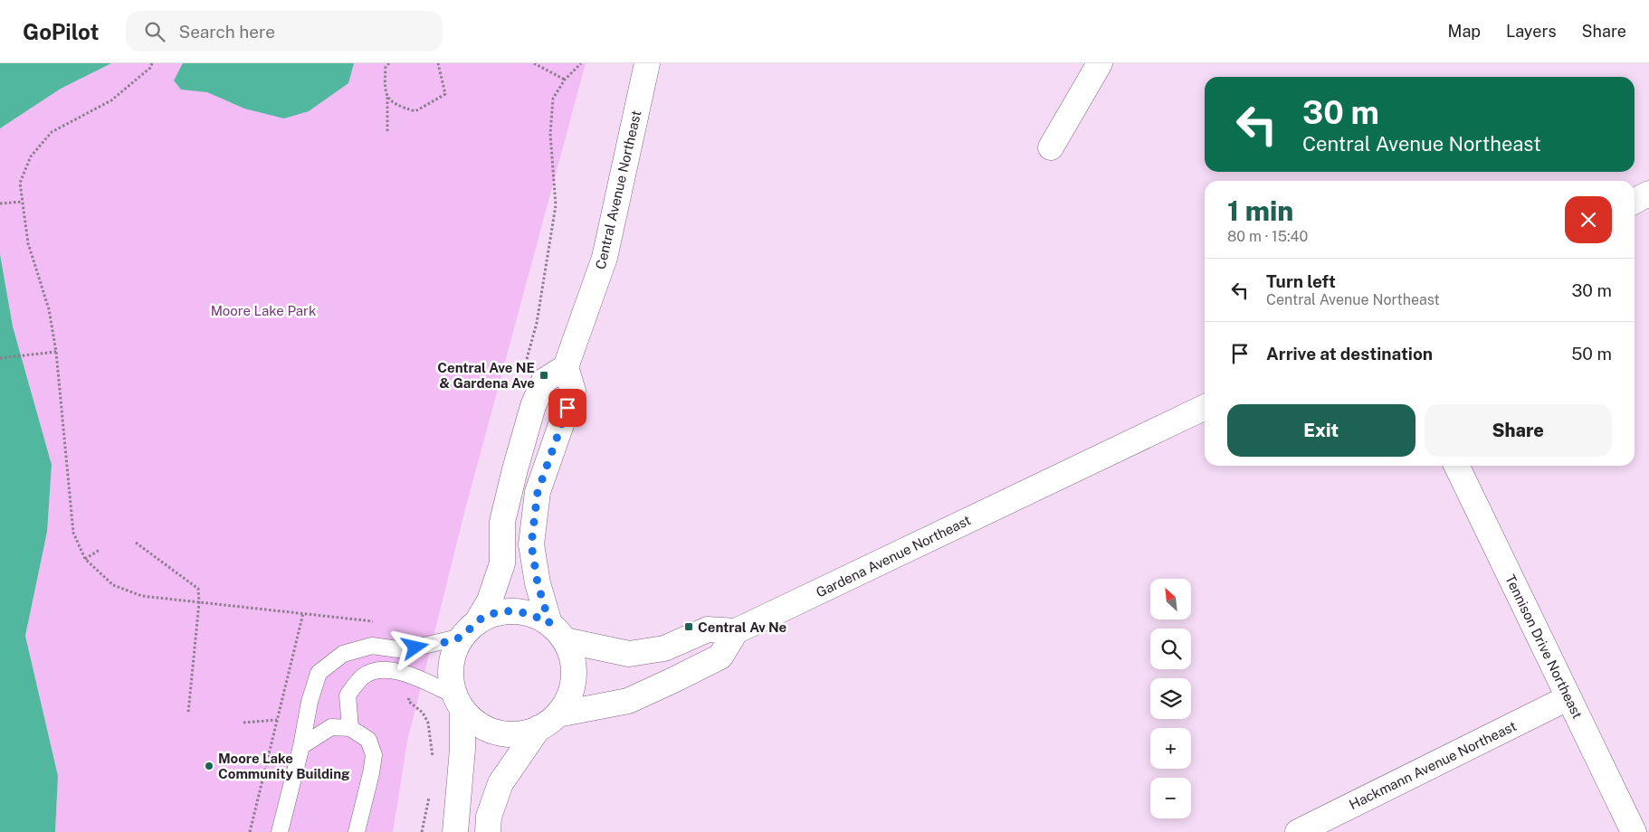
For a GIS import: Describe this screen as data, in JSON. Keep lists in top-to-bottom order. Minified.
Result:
{"streets":{"street":["Central Avenue Northeast","Gardena Avenue Northeast","Tennison Drive Northeast","Hackmann Avenue Northeast"]},"crossings":[["Tennison Drive Northeast","Hackmann Avenue Northeast"]],"parks":["Moore Lake Park"],"places":{"transit":["Central Ave NE & Gardena Ave","Central Av Ne"],"other":["Moore Lake Community Building"]},"north":"top left","page":{"header":"GoPilot","search":"Search here","nav":["Map","Layers","Share"],"turn":["30 m","Central Avenue Northeast"],"heading":["1 min","80 m · 15:40"],"list":[{"name":"Turn left","note":"Central Avenue Northeast","value":"30 m"},{"name":"Arrive at destination","value":"50 m"}],"buttons":["Exit","Share"],"map_buttons":["+","−"]}}
